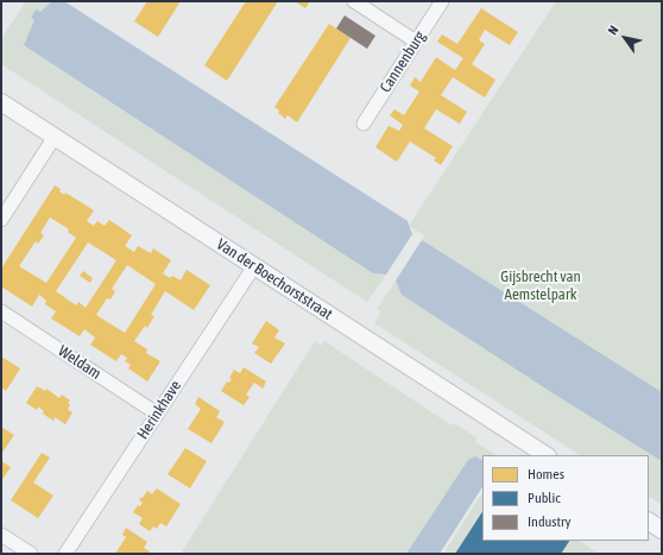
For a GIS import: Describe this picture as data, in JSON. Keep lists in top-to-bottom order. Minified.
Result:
{"streets":{"street":["Cannenburg","Van der Boechorststraat","Weldam","Herinkhave"]},"crossings":[["Van der Boechorststraat","Herinkhave"],["Weldam","Herinkhave"]],"parks":["Gijsbrecht van Aemstelpark"],"legend":["Homes","Public","Industry"],"north":"top left"}
